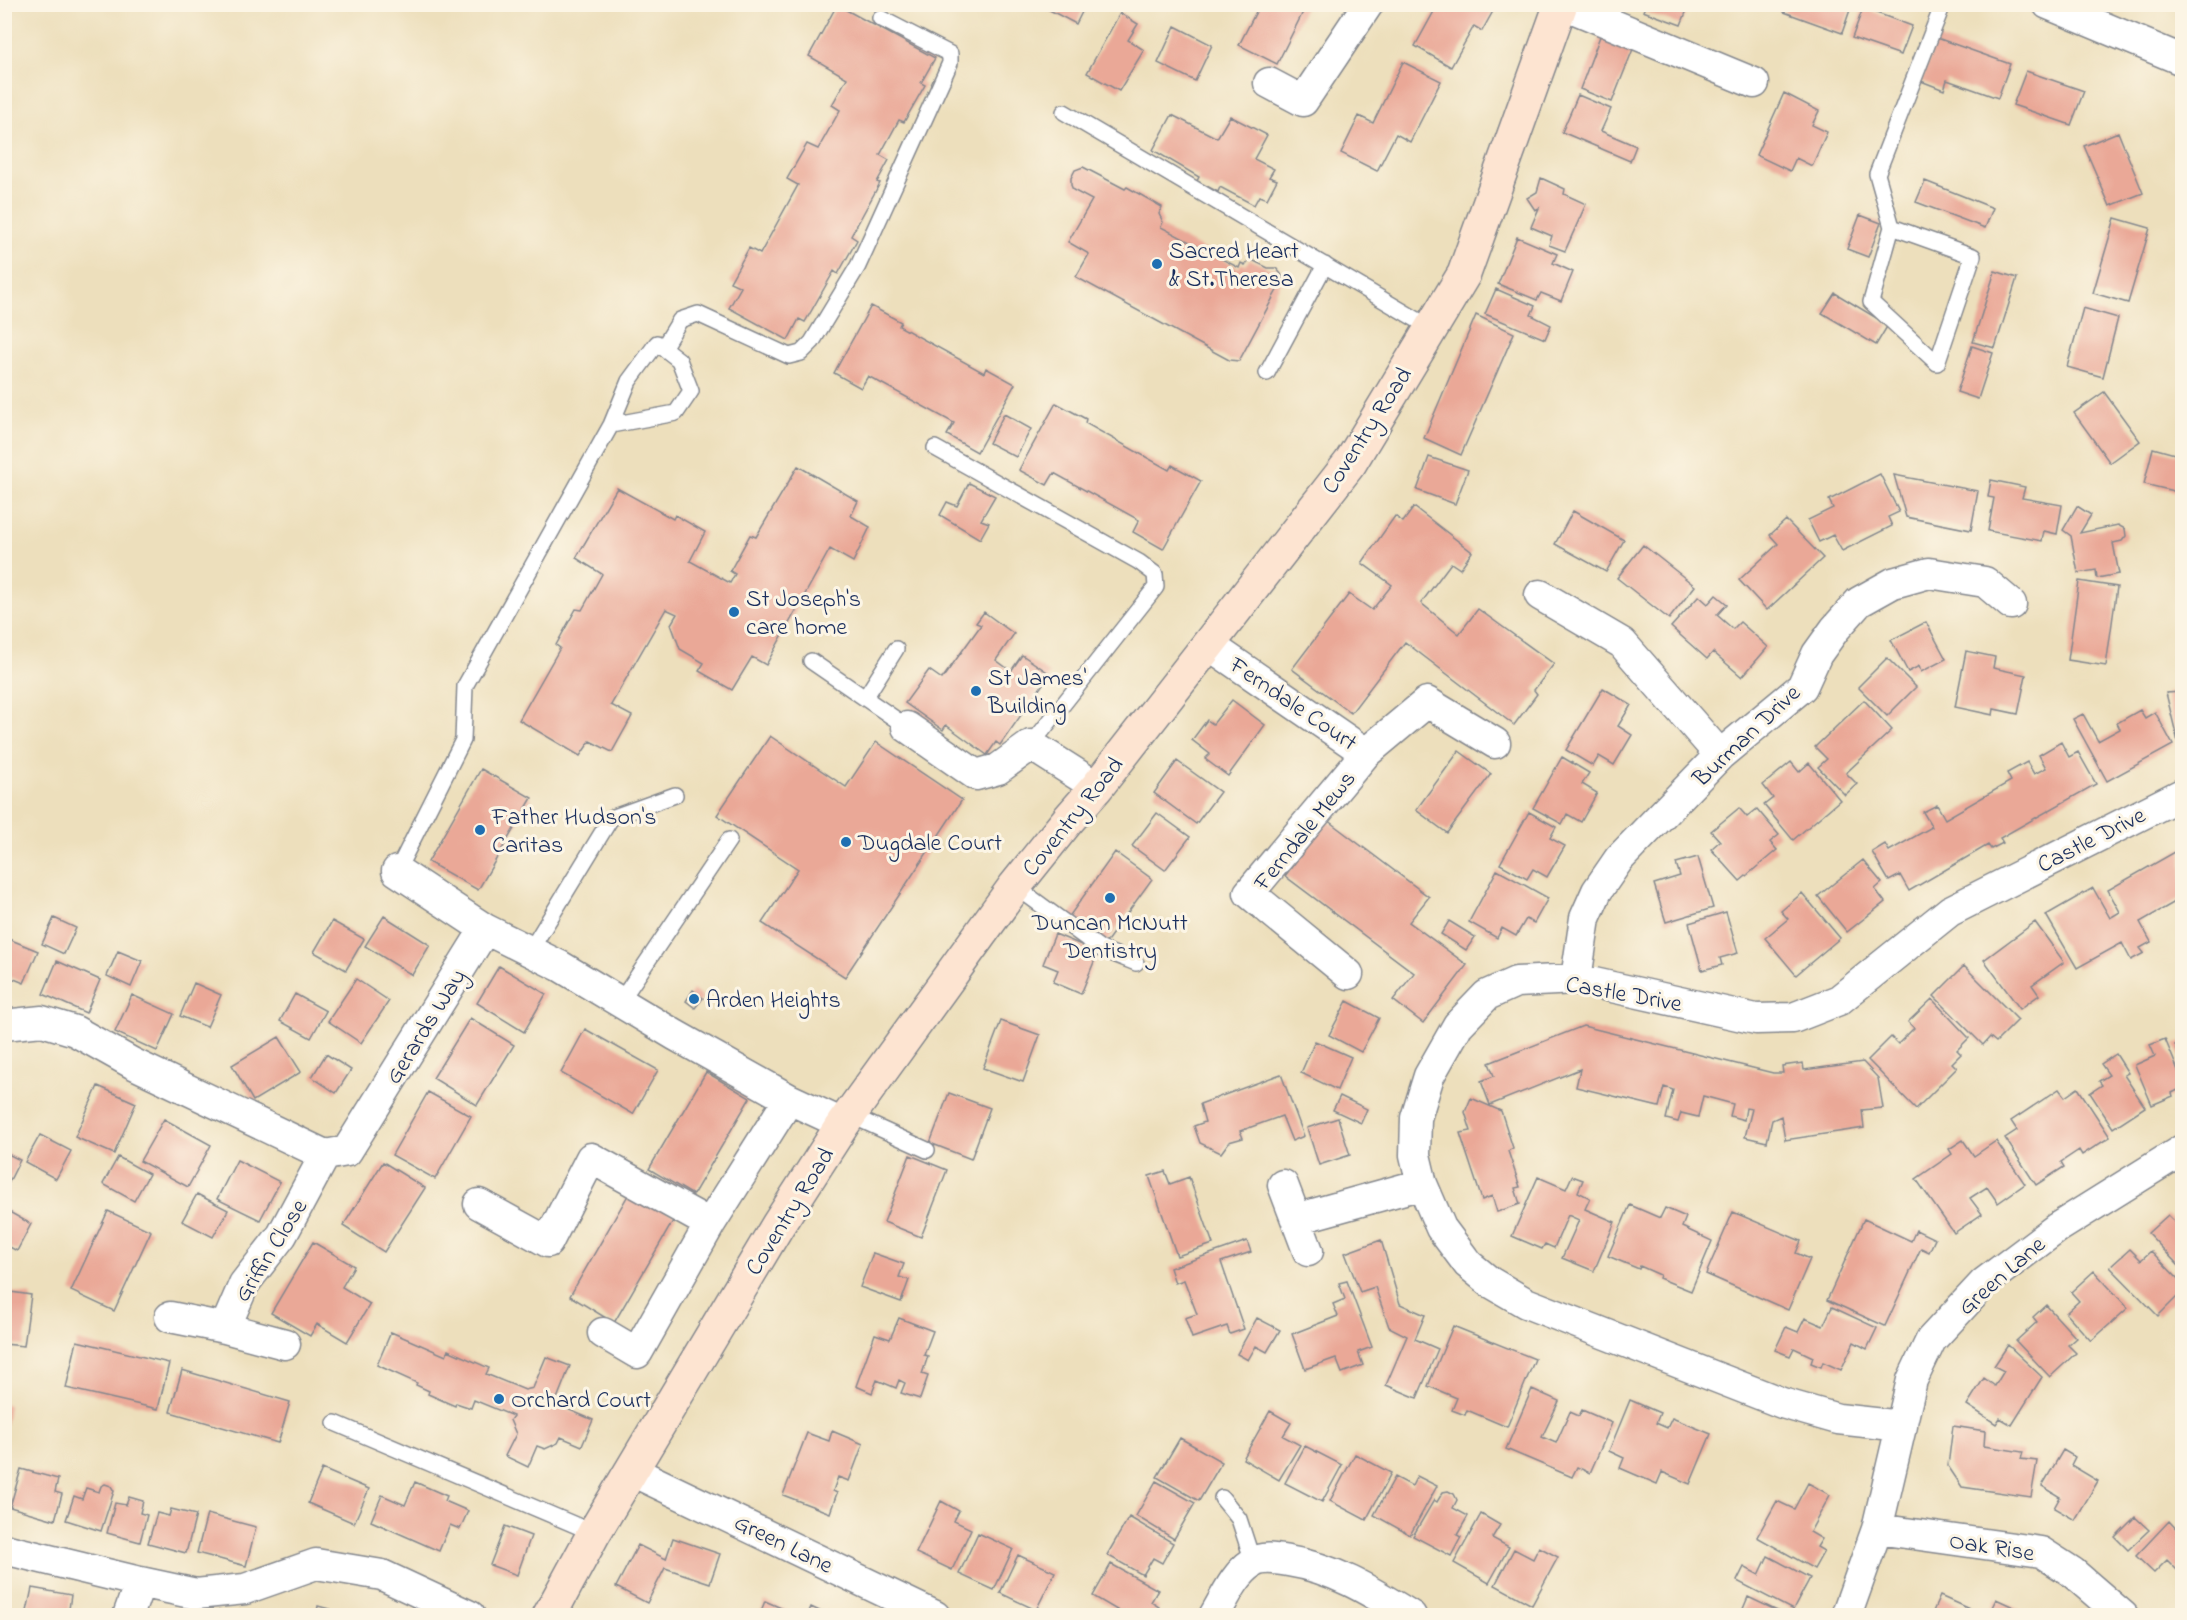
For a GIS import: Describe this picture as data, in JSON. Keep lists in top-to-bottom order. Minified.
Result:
{"streets":{"main road":["Coventry Road"],"street":["Ferndale Court","Burman Drive","Ferndale Mews","Castle Drive","Gerards Way","Griffin Close","Green Lane","Oak Rise"]},"crossings":[["Coventry Road","Ferndale Court"],["Coventry Road","Green Lane"],["Ferndale Court","Ferndale Mews"],["Burman Drive","Castle Drive"],["Castle Drive","Green Lane"],["Gerards Way","Griffin Close"],["Green Lane","Oak Rise"]],"places":["Sacred Heart & St.Theresa","St Joseph's care home","St James' Building","Father Hudson's Caritas","Dugdale Court","Duncan McNutt Dentistry","Arden Heights","Orchard Court"]}
